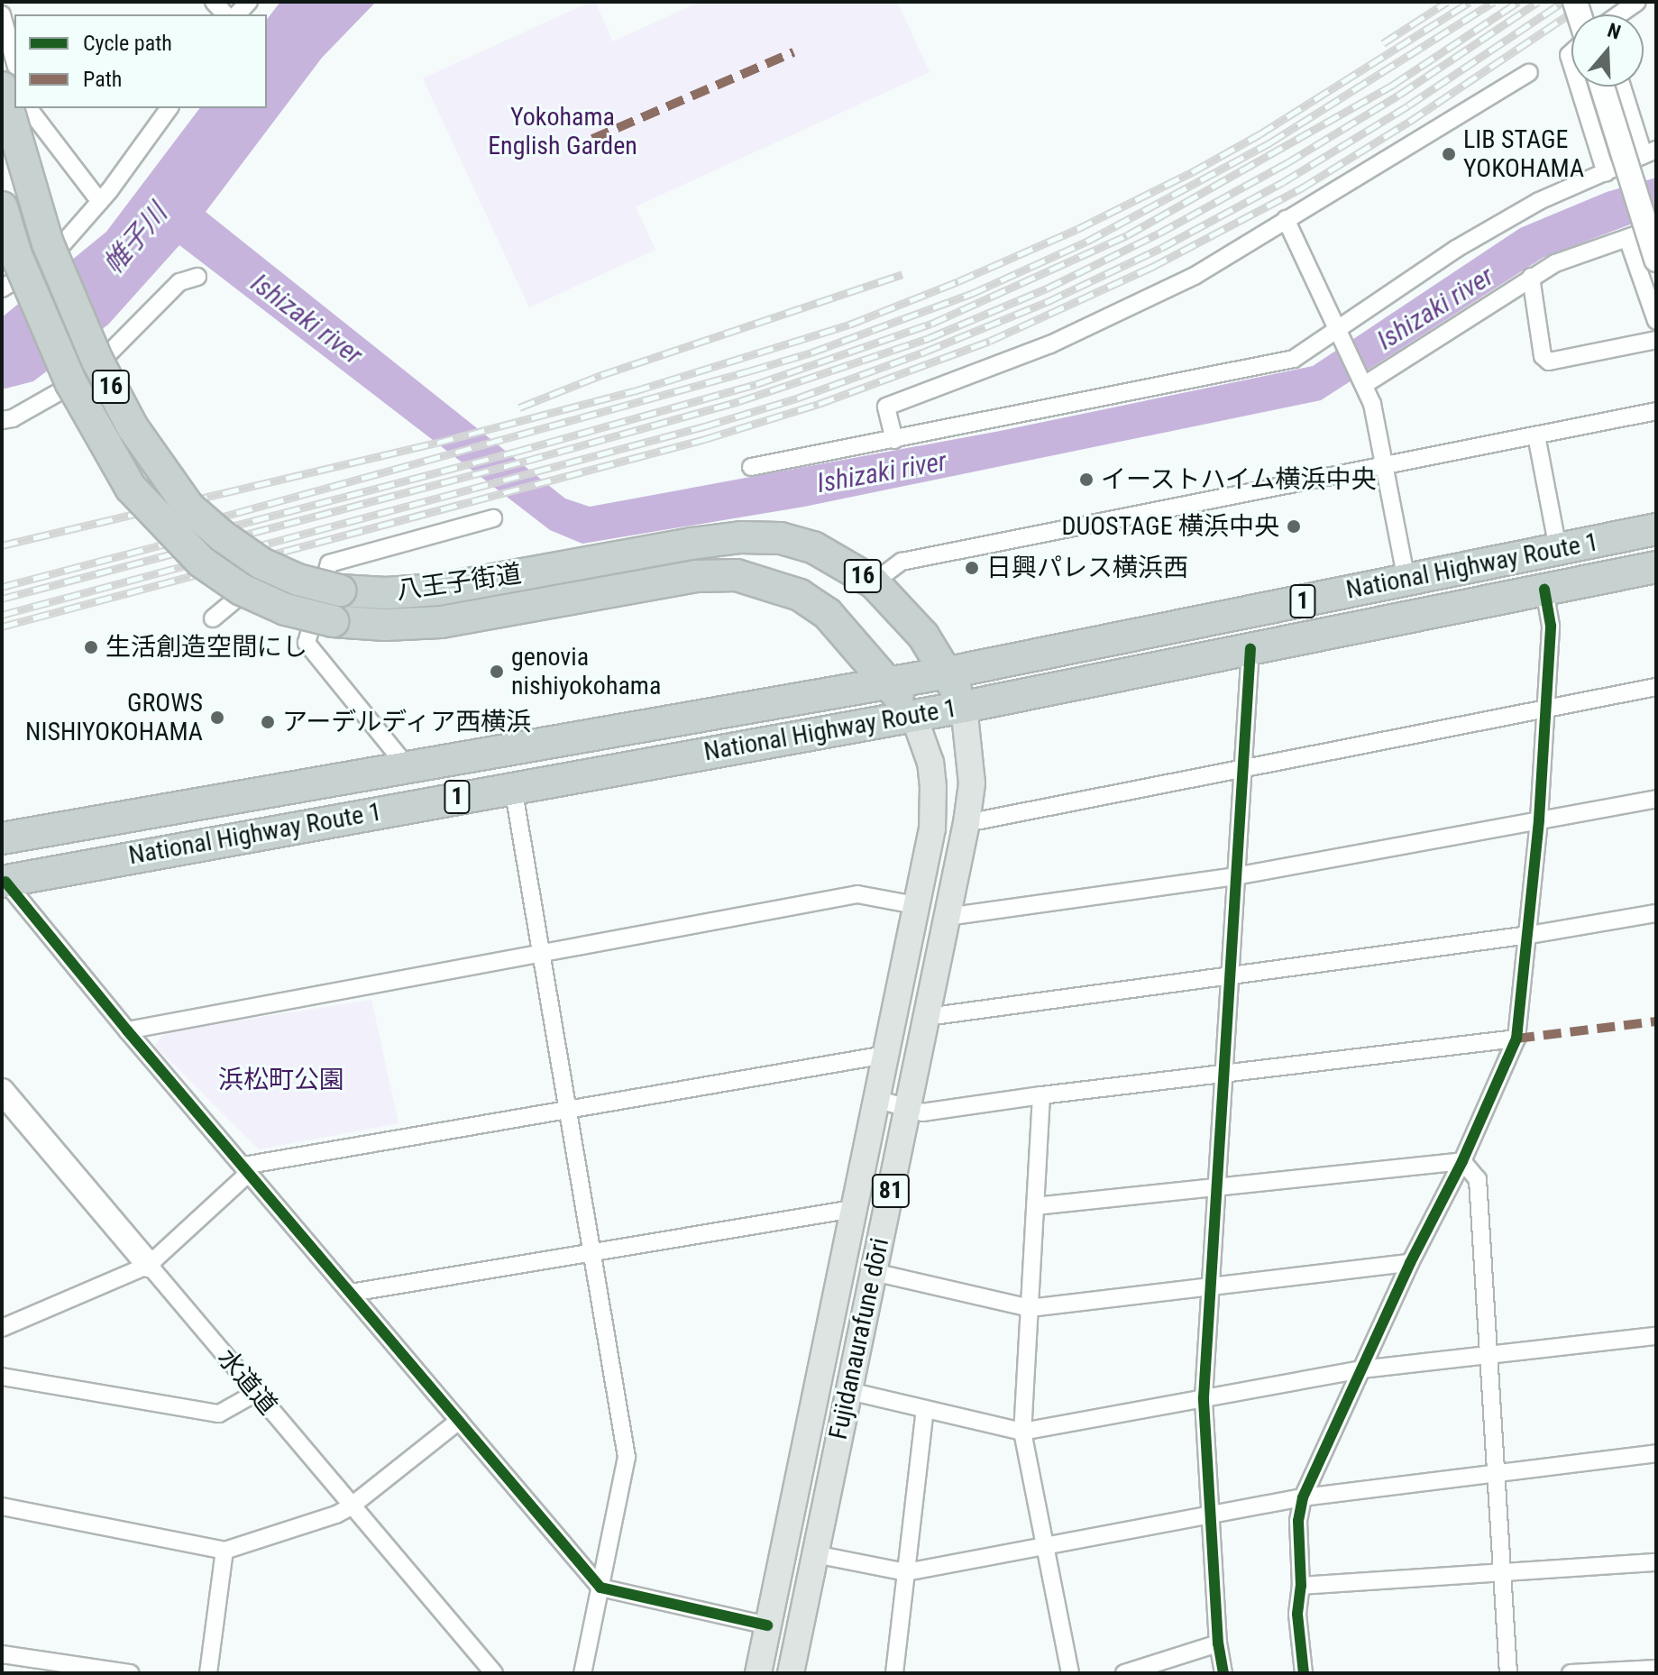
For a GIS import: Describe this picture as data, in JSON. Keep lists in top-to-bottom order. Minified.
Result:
{"streets":{"highway":["16","National Highway Route 1","八王子街道","1"],"main road":["81","Fujidanaurafune dōri"],"street":["水道道"]},"crossings":[["National Highway Route 1","八王子街道"],["National Highway Route 1","1"],["National Highway Route 1","Fujidanaurafune dōri"],["八王子街道","1"],["八王子街道","Fujidanaurafune dōri"]],"water":["帷子川","Ishizaki river"],"parks":["Yokohama English Garden","浜松町公園"],"places":["LIB STAGE YOKOHAMA","イーストハイム横浜中央","DUOSTAGE 横浜中央","日興パレス横浜西","生活創造空間にし","genovia nishiyokohama","GROWS NISHIYOKOHAMA","アーデルディア西横浜"],"legend":["Cycle path","Path"],"north":"top"}
